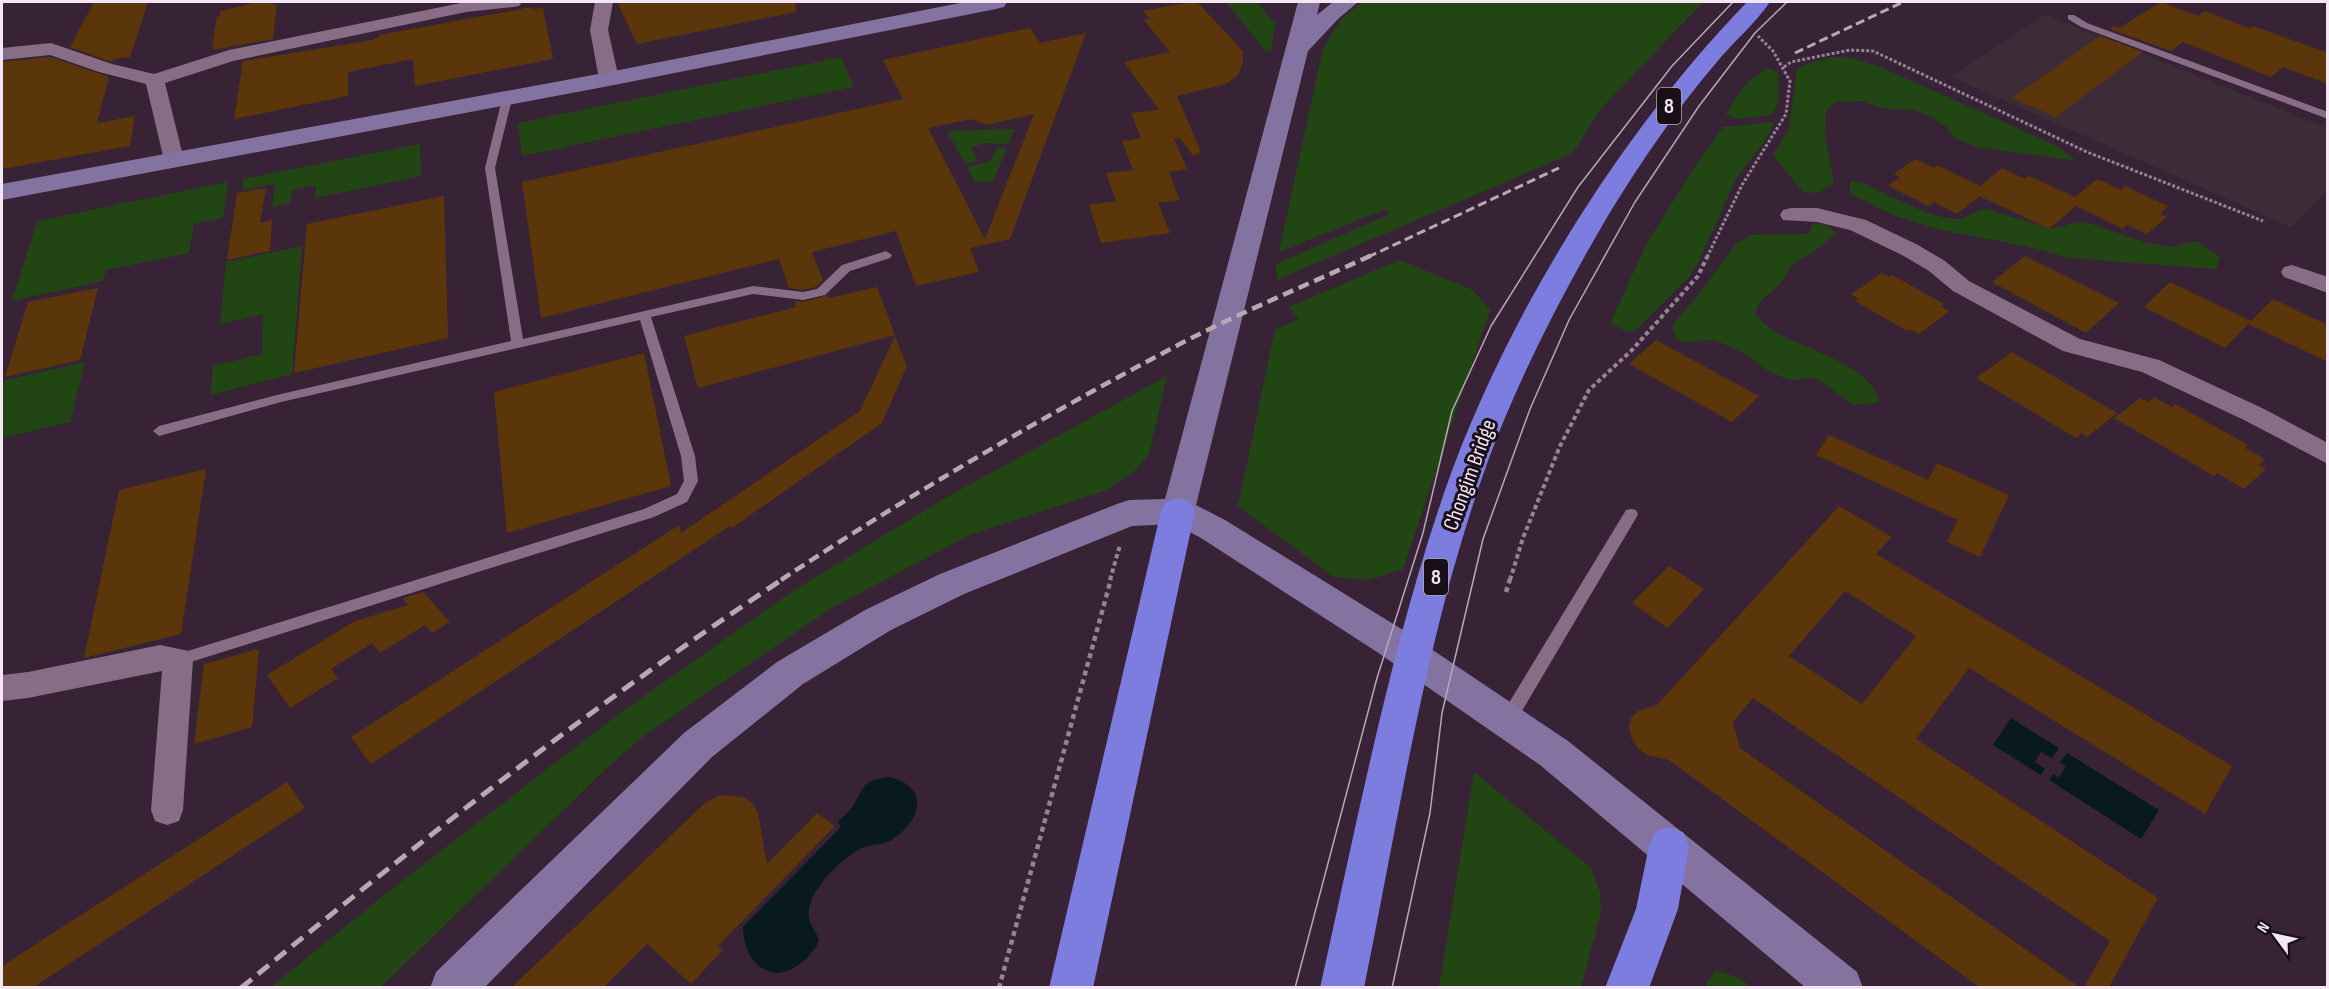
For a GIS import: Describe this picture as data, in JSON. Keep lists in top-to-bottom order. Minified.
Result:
{"streets":{"highway":["8","Chongim Bridge"]},"crossings":[["8","Chongim Bridge"]],"north":"top left"}
